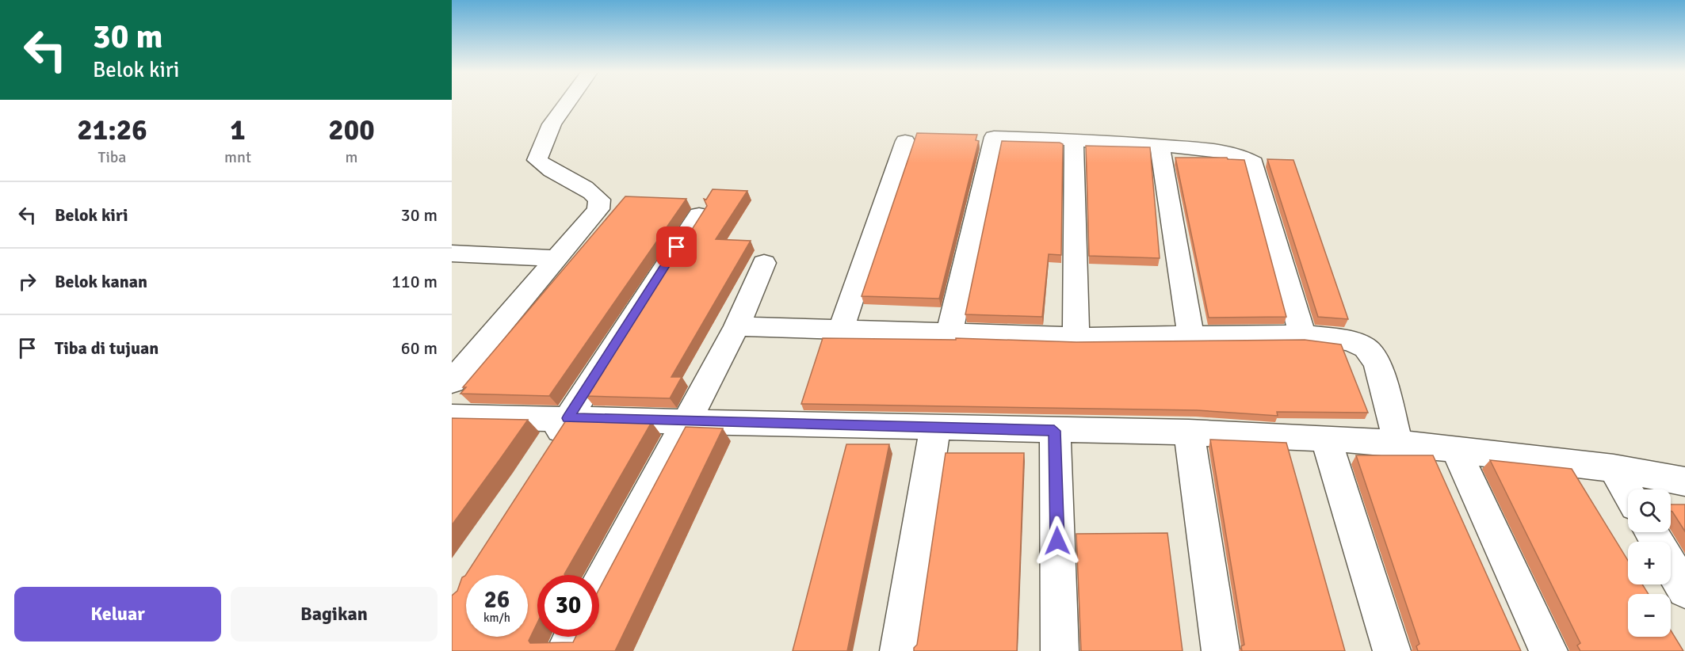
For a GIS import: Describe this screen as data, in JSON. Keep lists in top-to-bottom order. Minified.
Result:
{"page":{"turn":["30 m","Belok kiri"],"eta":["21:26","Tiba","1","mnt","200","m"],"list":[{"name":"Belok kiri","value":"30 m"},{"name":"Belok kanan","value":"110 m"},{"name":"Tiba di tujuan","value":"60 m"}],"map_buttons":["+","−"],"speed":"26 km/h","limit":"30","buttons":["Keluar","Bagikan"]}}
